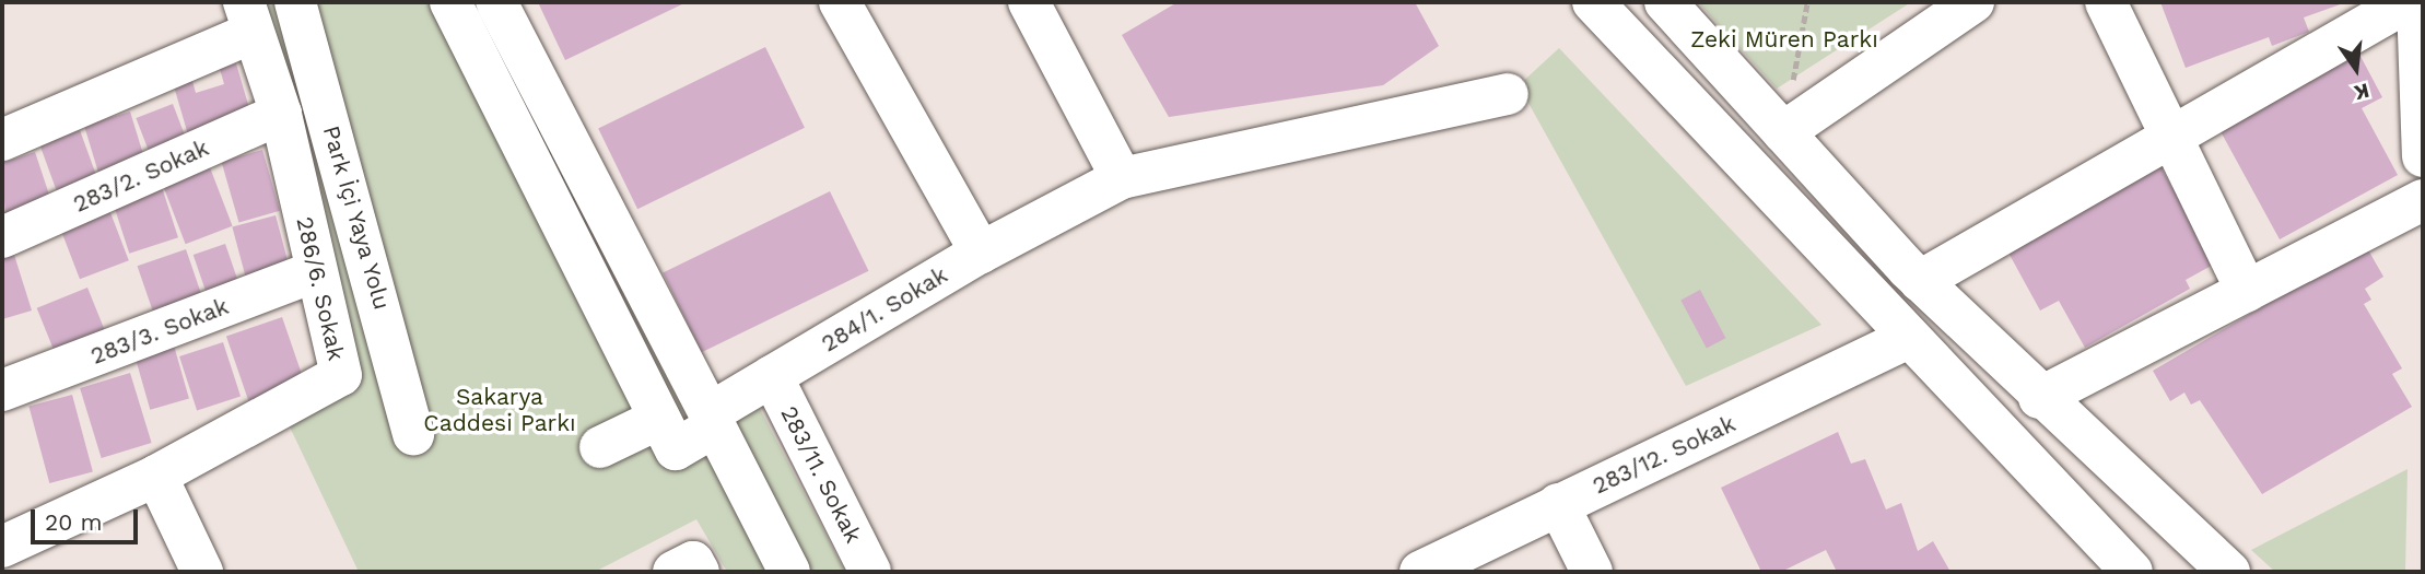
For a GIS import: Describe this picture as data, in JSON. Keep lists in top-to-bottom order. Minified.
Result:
{"streets":{"street":["283/2. Sokak","Park İçi Yaya Yolu","286/6. Sokak","284/1. Sokak","283/3. Sokak","283/12. Sokak","283/11. Sokak"]},"crossings":[["283/2. Sokak","286/6. Sokak"],["286/6. Sokak","283/3. Sokak"],["284/1. Sokak","283/11. Sokak"]],"parks":["Zeki Müren Parkı","Sakarya Caddesi Parkı"],"scale_bar":"20 m","north":"bottom"}
